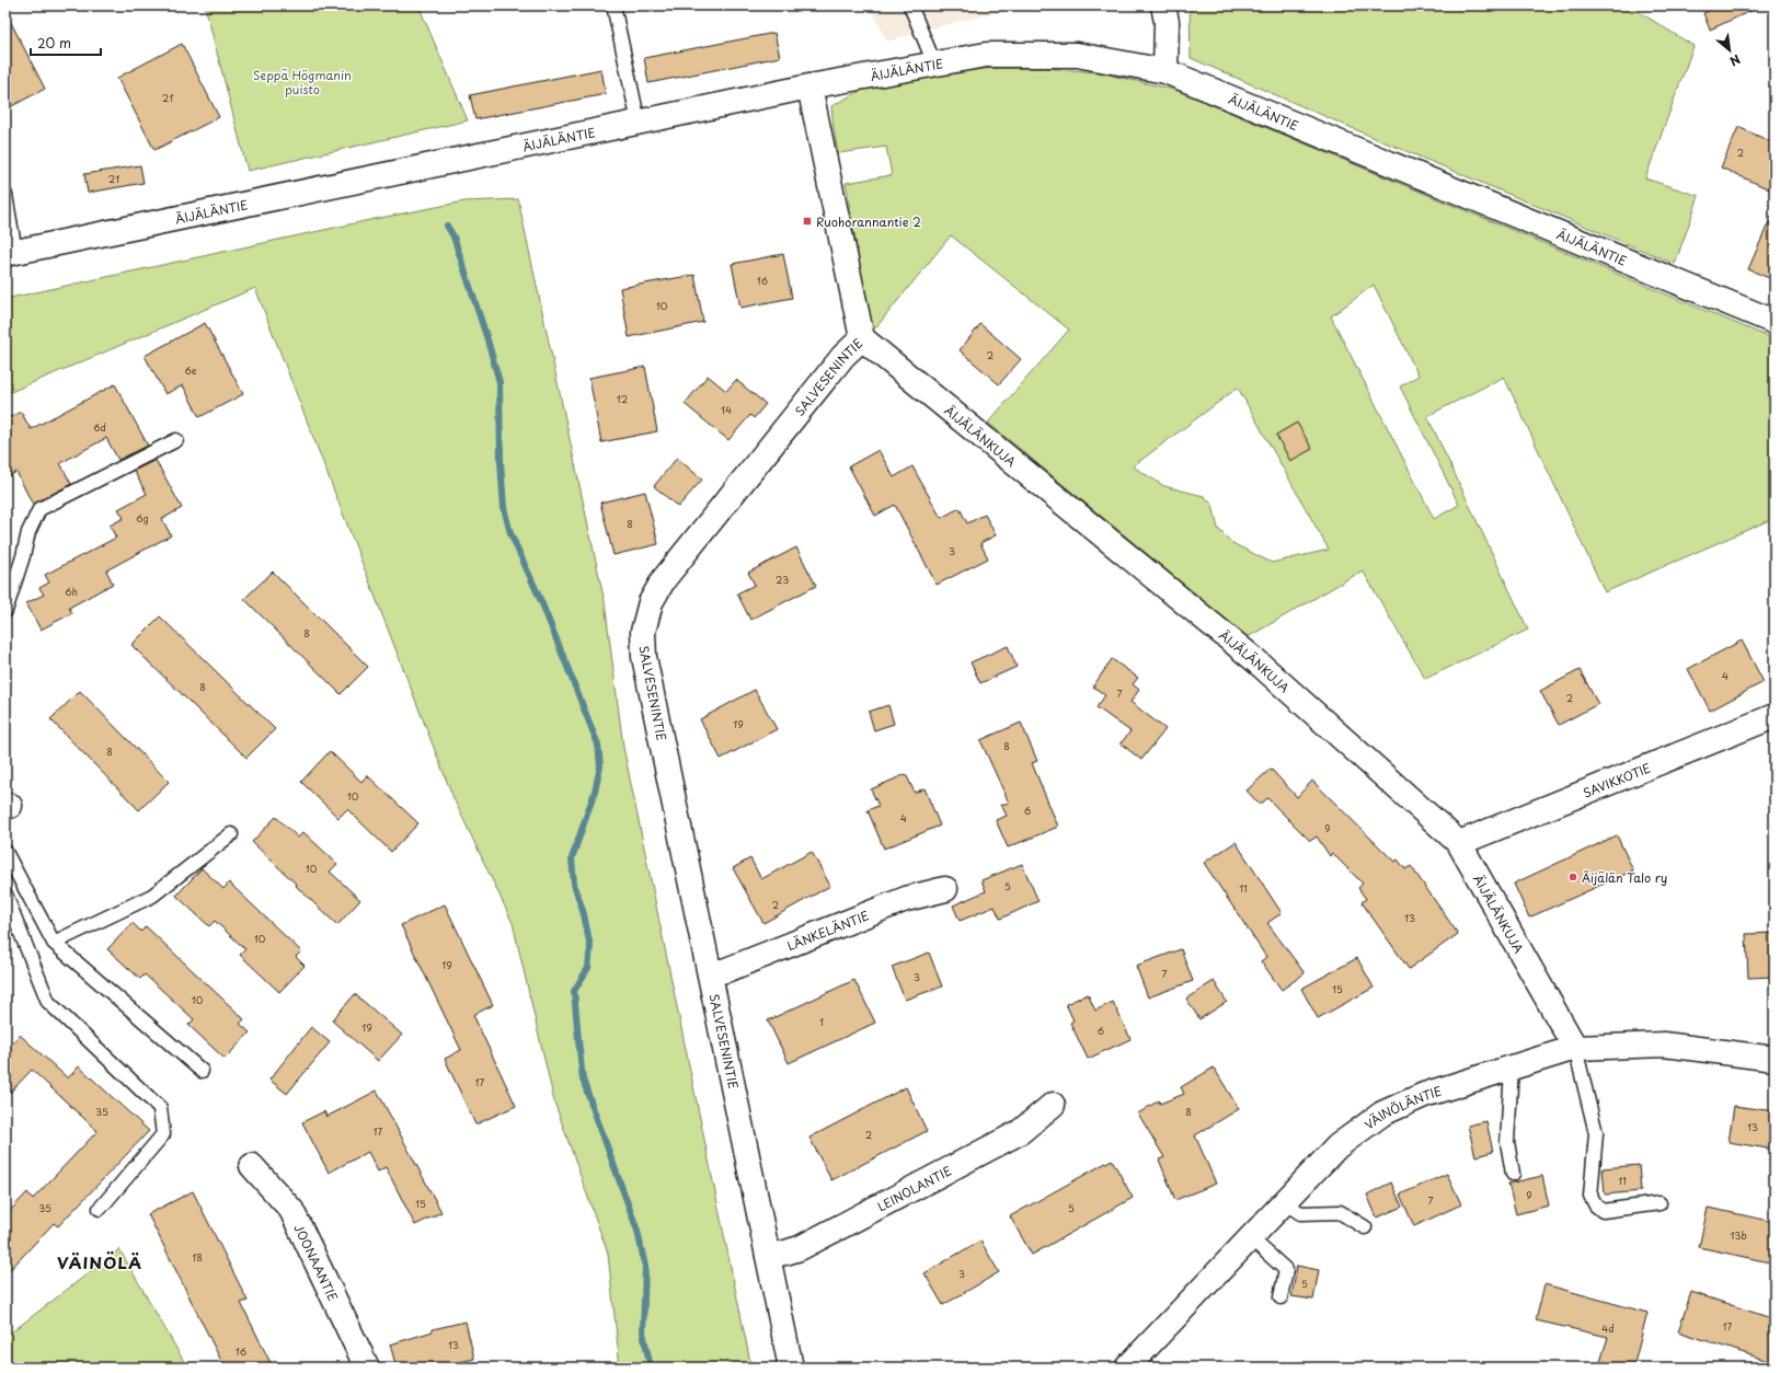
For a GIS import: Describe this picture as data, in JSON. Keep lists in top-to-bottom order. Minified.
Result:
{"streets":{"street":["ÄIJÄLÄNTIE","SALVESENINTIE","ÄIJÄLÄNKUJA","SAVIKKOTIE","LÄNKELÄNTIE","VÄINÖLÄNTIE","LEINOLANTIE","JOONAANTIE"]},"crossings":[["ÄIJÄLÄNTIE","SALVESENINTIE"],["SALVESENINTIE","ÄIJÄLÄNKUJA"],["SALVESENINTIE","LÄNKELÄNTIE"],["SALVESENINTIE","LEINOLANTIE"],["ÄIJÄLÄNKUJA","SAVIKKOTIE"],["ÄIJÄLÄNKUJA","VÄINÖLÄNTIE"]],"districts":["VÄINÖLÄ"],"parks":["Seppä Högmanin puisto"],"places":{"transit":["Ruohorannantie 2"],"other":["Äijälän Talo ry"]},"house_numbers":["21","2","21","16","10","2","6e","12","14","6d","6g","8","3","23","6h","8","4","8","7","2","19","8","8","10","6","4","9","10","5","11","2","13","10","19","7","3","15","10","1","19","6","17","35","8","13","17","2","11","9","7","15","35","5","13b","18","3","5","17","4d","13","16"],"scale_bar":"20 m","north":"bottom right"}
